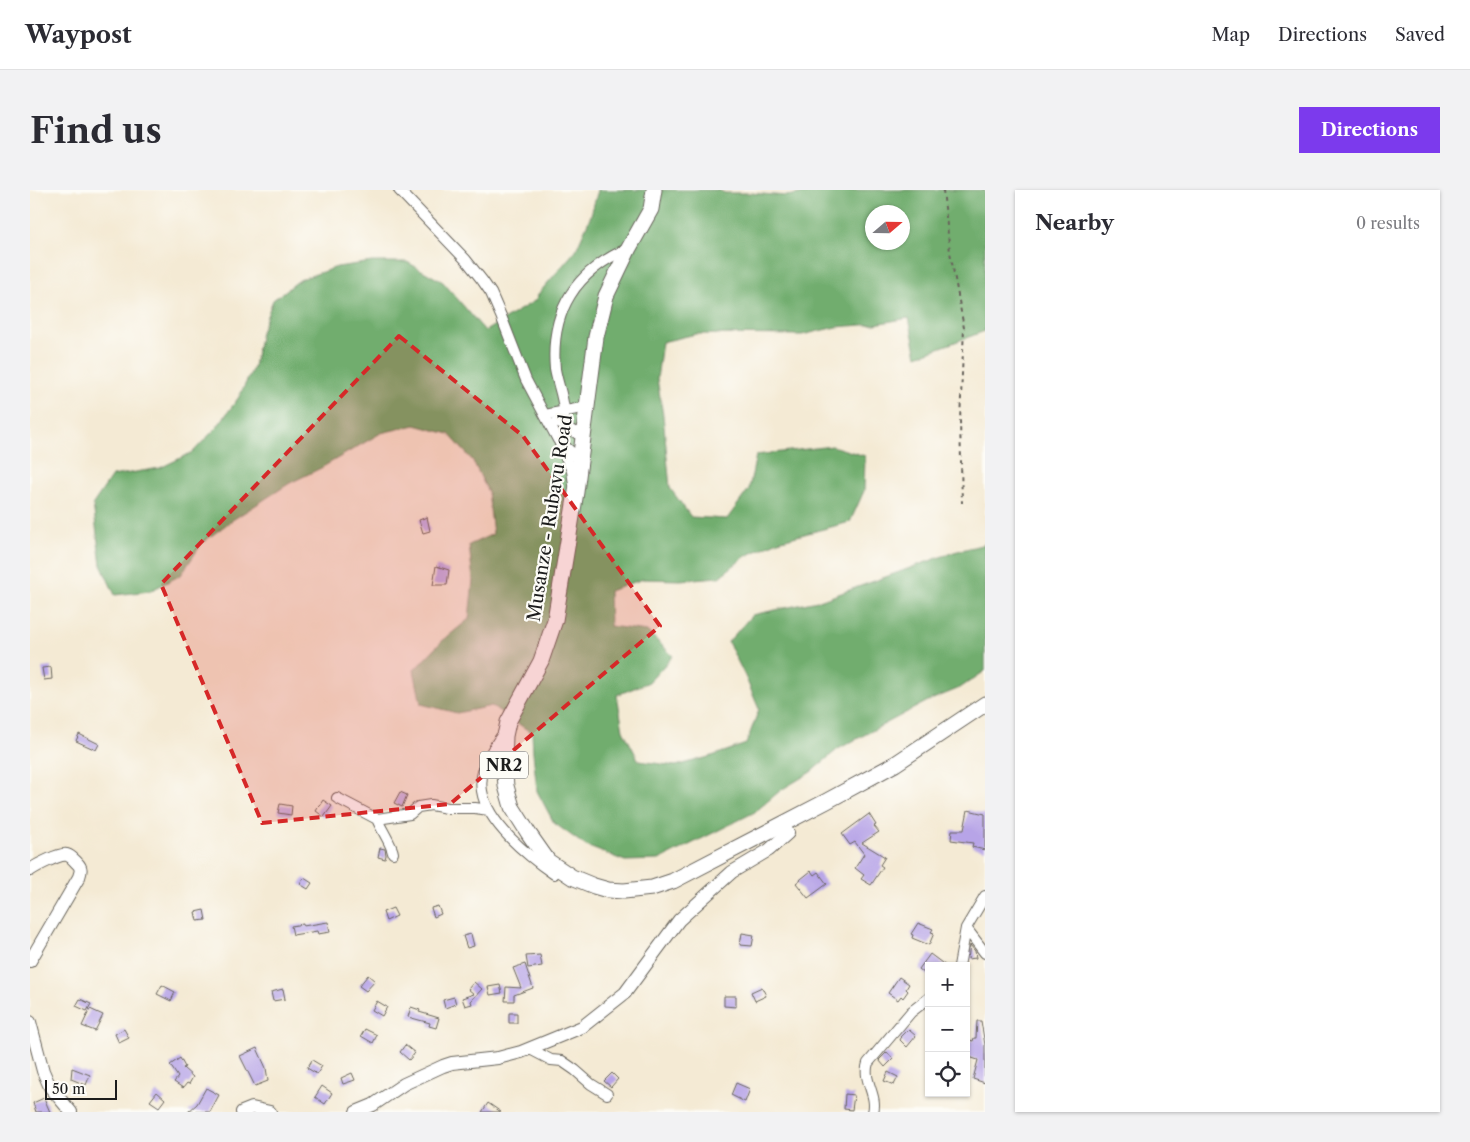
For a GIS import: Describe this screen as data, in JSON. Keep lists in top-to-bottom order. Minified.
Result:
{"streets":{"highway":["Musanze - Rubavu Road","NR2"]},"scale_bar":"50 m","north":"right","page":{"header":"Waypost","nav":["Map","Directions","Saved"],"buttons":"Directions","title":"Find us","heading":["Nearby","0 results"],"map_buttons":["+","−"],"scale":"50 m"}}
